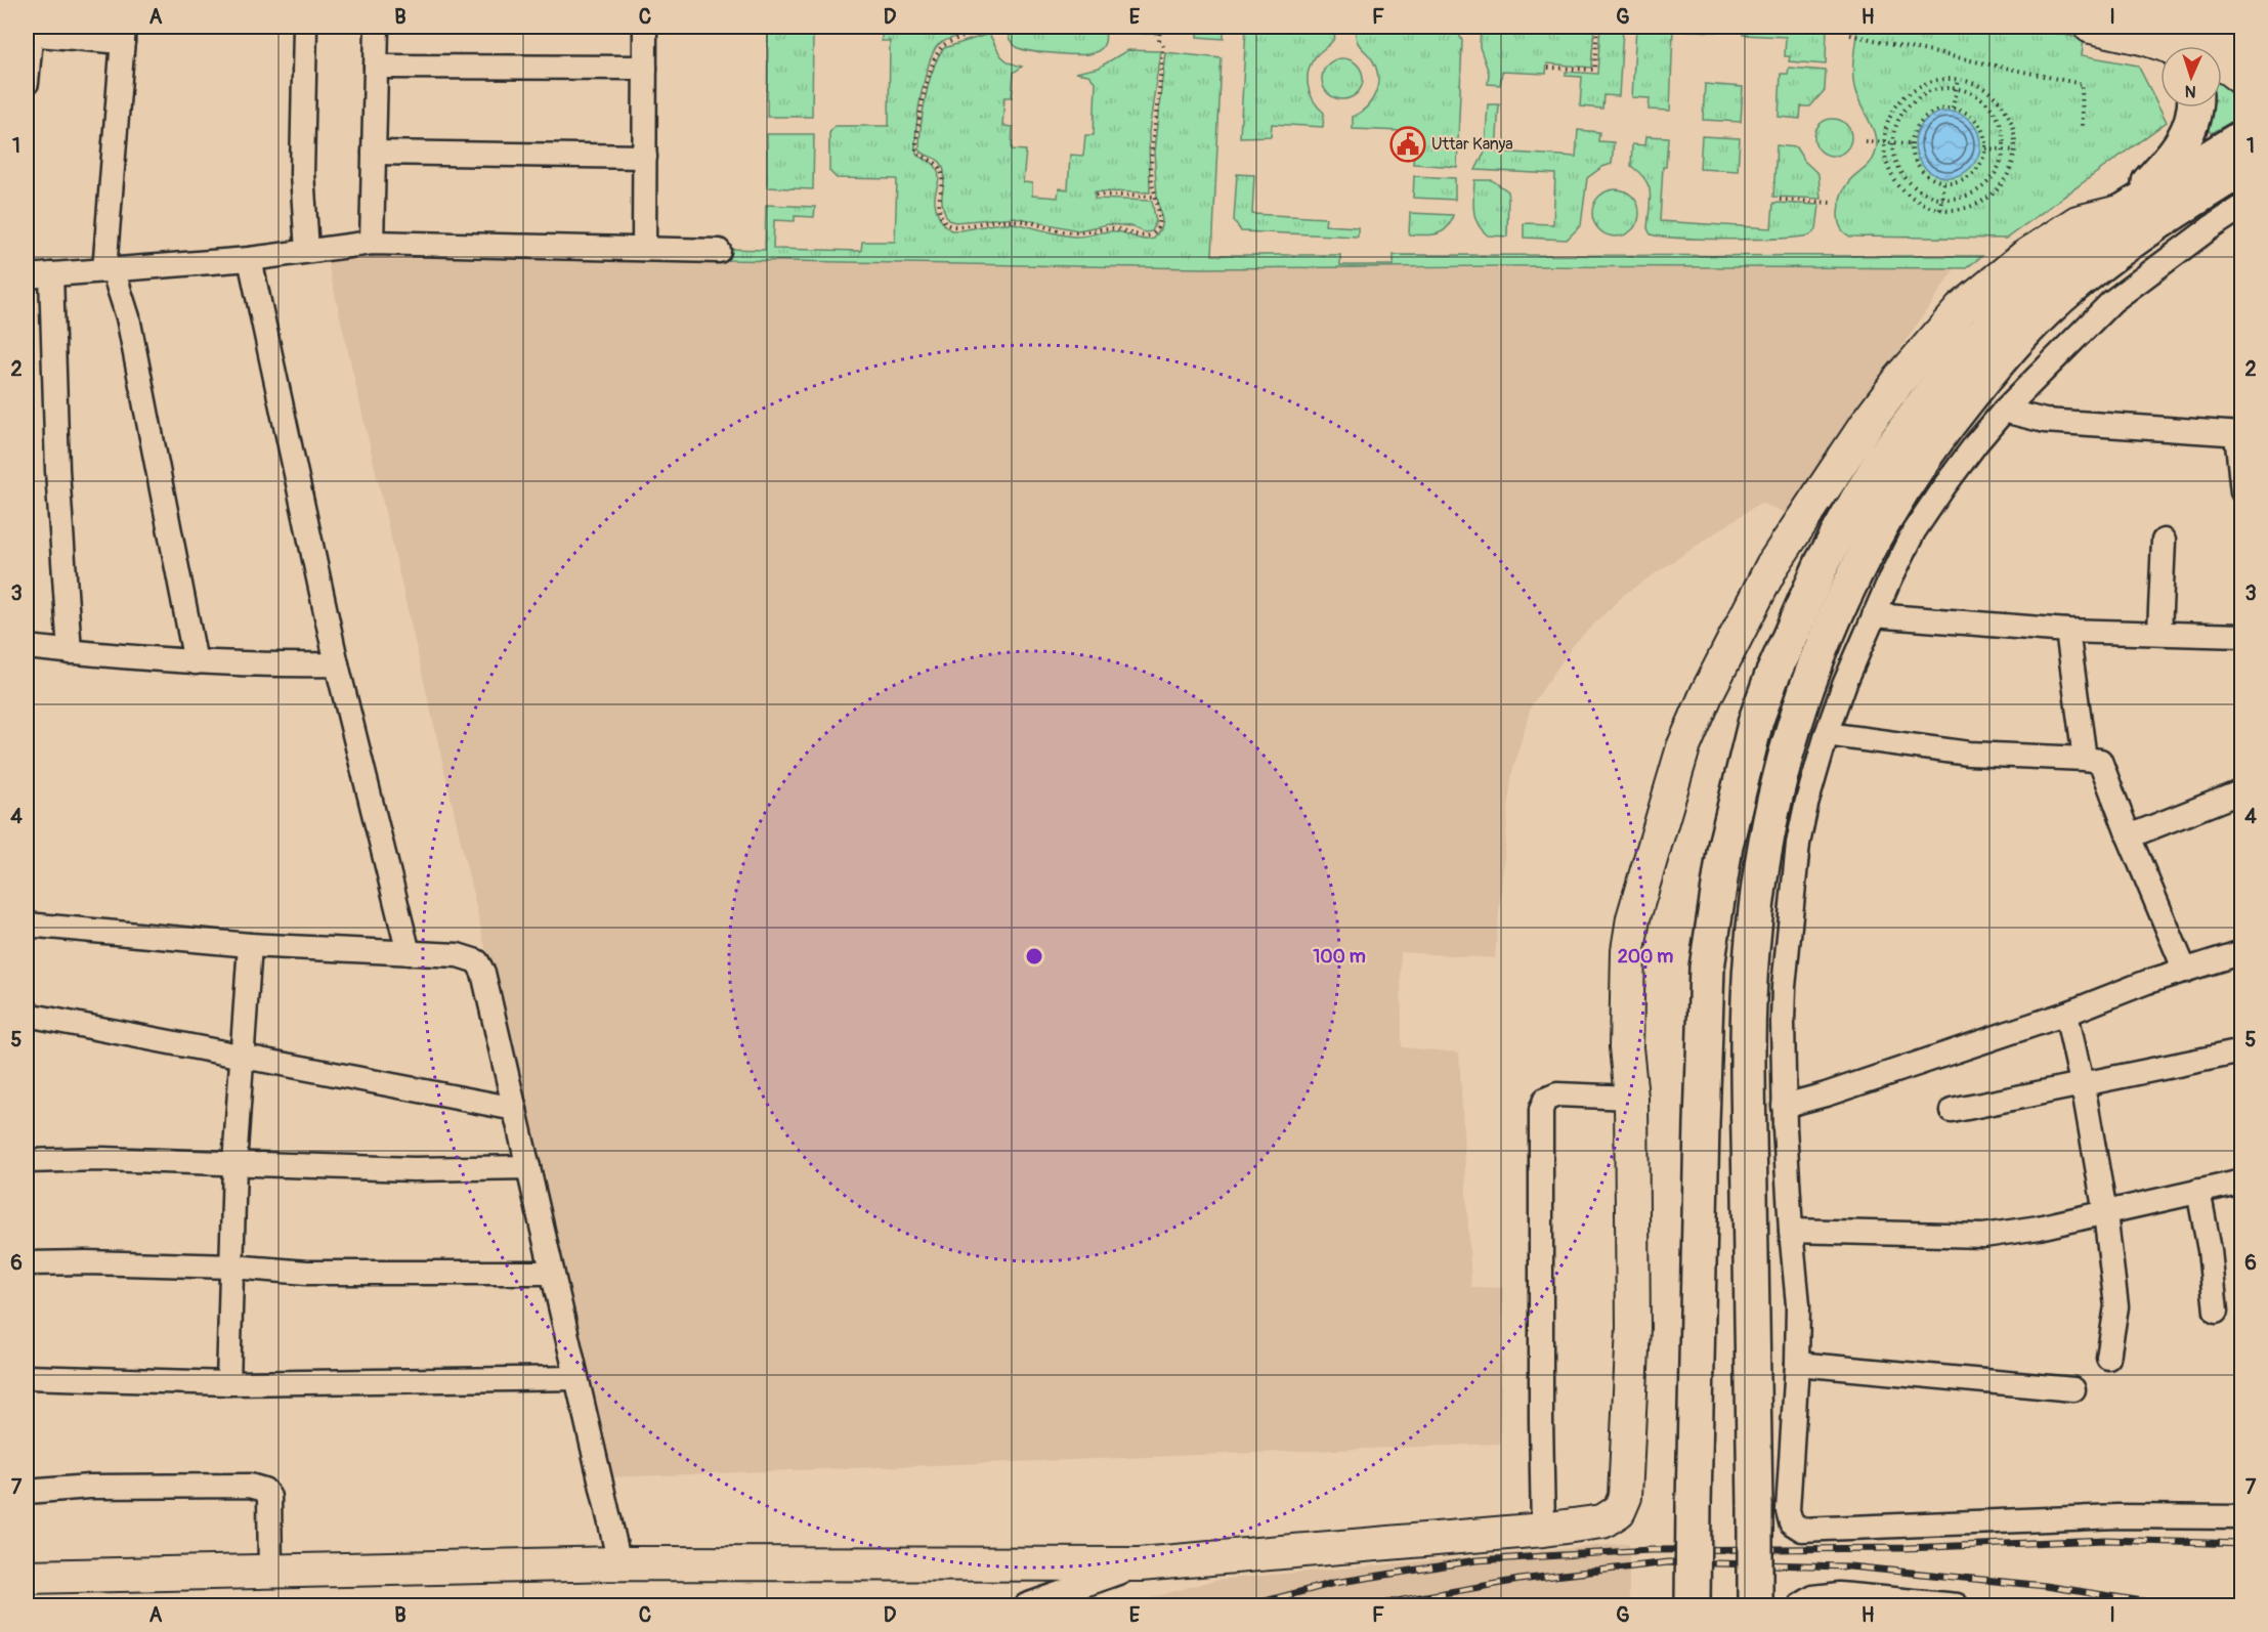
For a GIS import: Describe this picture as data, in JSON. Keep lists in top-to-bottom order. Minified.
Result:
{"places":{"public building":["Uttar Kanya"]},"north":"bottom","grid":{"columns":["A","B","C","D","E","F","G","H","I"],"rows":["1","2","3","4","5","6","7"]},"rings":["100 m","200 m"]}
